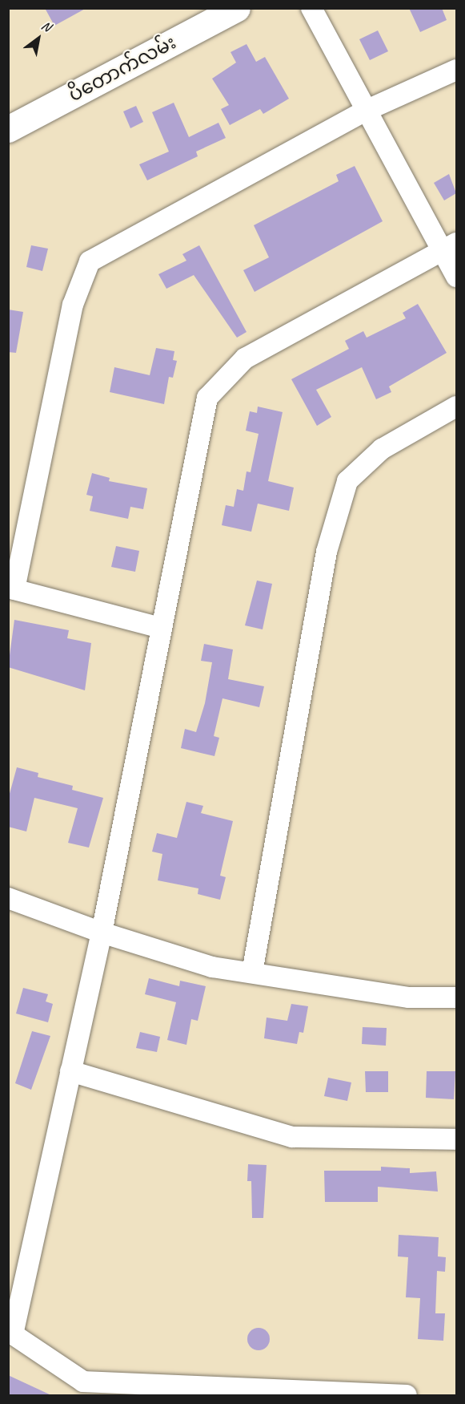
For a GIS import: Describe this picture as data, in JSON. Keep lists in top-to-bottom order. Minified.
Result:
{"streets":{"street":["ပိတောက်လမ်း"]},"north":"top right"}
